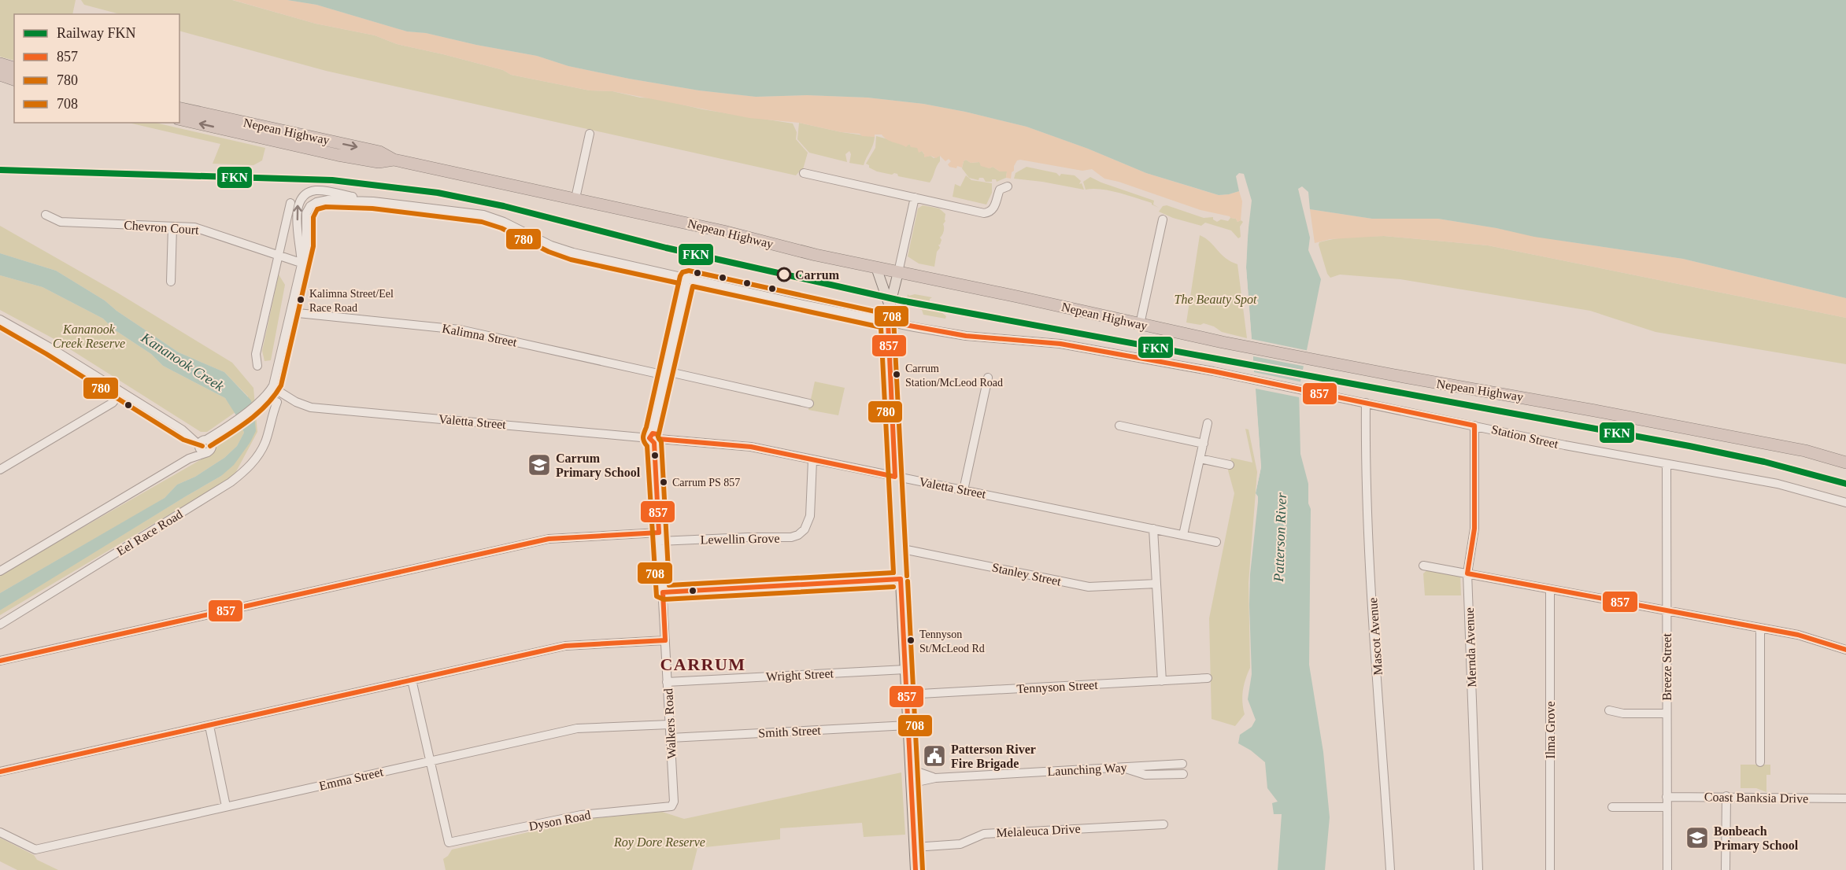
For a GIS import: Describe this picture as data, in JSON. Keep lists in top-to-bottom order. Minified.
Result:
{"streets":{"highway":["Nepean Highway"],"street":["Chevron Court","Kalimna Street","Valetta Street","Station Street","Eel Race Road","Lewellin Grove","Stanley Street","Mascot Avenue","Mernda Avenue","Breeze Street","Wright Street","Tennyson Street","Walkers Road","Ilma Grove","Smith Street","Launching Way","Emma Street","Coast Banksia Drive","Dyson Road","Melaleuca Drive"]},"crossings":[["Chevron Court","Station Street"],["Kalimna Street","Walkers Road"],["Valetta Street","Eel Race Road"],["Valetta Street","Lewellin Grove"],["Valetta Street","Walkers Road"],["Station Street","Mascot Avenue"],["Station Street","Mernda Avenue"],["Station Street","Breeze Street"],["Station Street","Walkers Road"],["Lewellin Grove","Walkers Road"],["Breeze Street","Coast Banksia Drive"],["Wright Street","Walkers Road"],["Walkers Road","Smith Street"],["Walkers Road","Emma Street"],["Walkers Road","Dyson Road"],["Emma Street","Dyson Road"]],"districts":["CARRUM"],"water":["Kananook Creek","Patterson River"],"parks":["The Beauty Spot","Kananook Creek Reserve","Roy Dore Reserve"],"places":{"other":["Carrum","Kalimna Street/Eel Race Road","Carrum Station/McLeod Road","Carrum PS 857","Tennyson St/McLeod Rd"],"school or university":["Carrum Primary School","Bonbeach Primary School"],"public building":["Patterson River Fire Brigade"]},"lines":["rail line FKN","transit line 780","transit line 708","transit line 857"],"legend":["Railway FKN","857","780","708"]}
